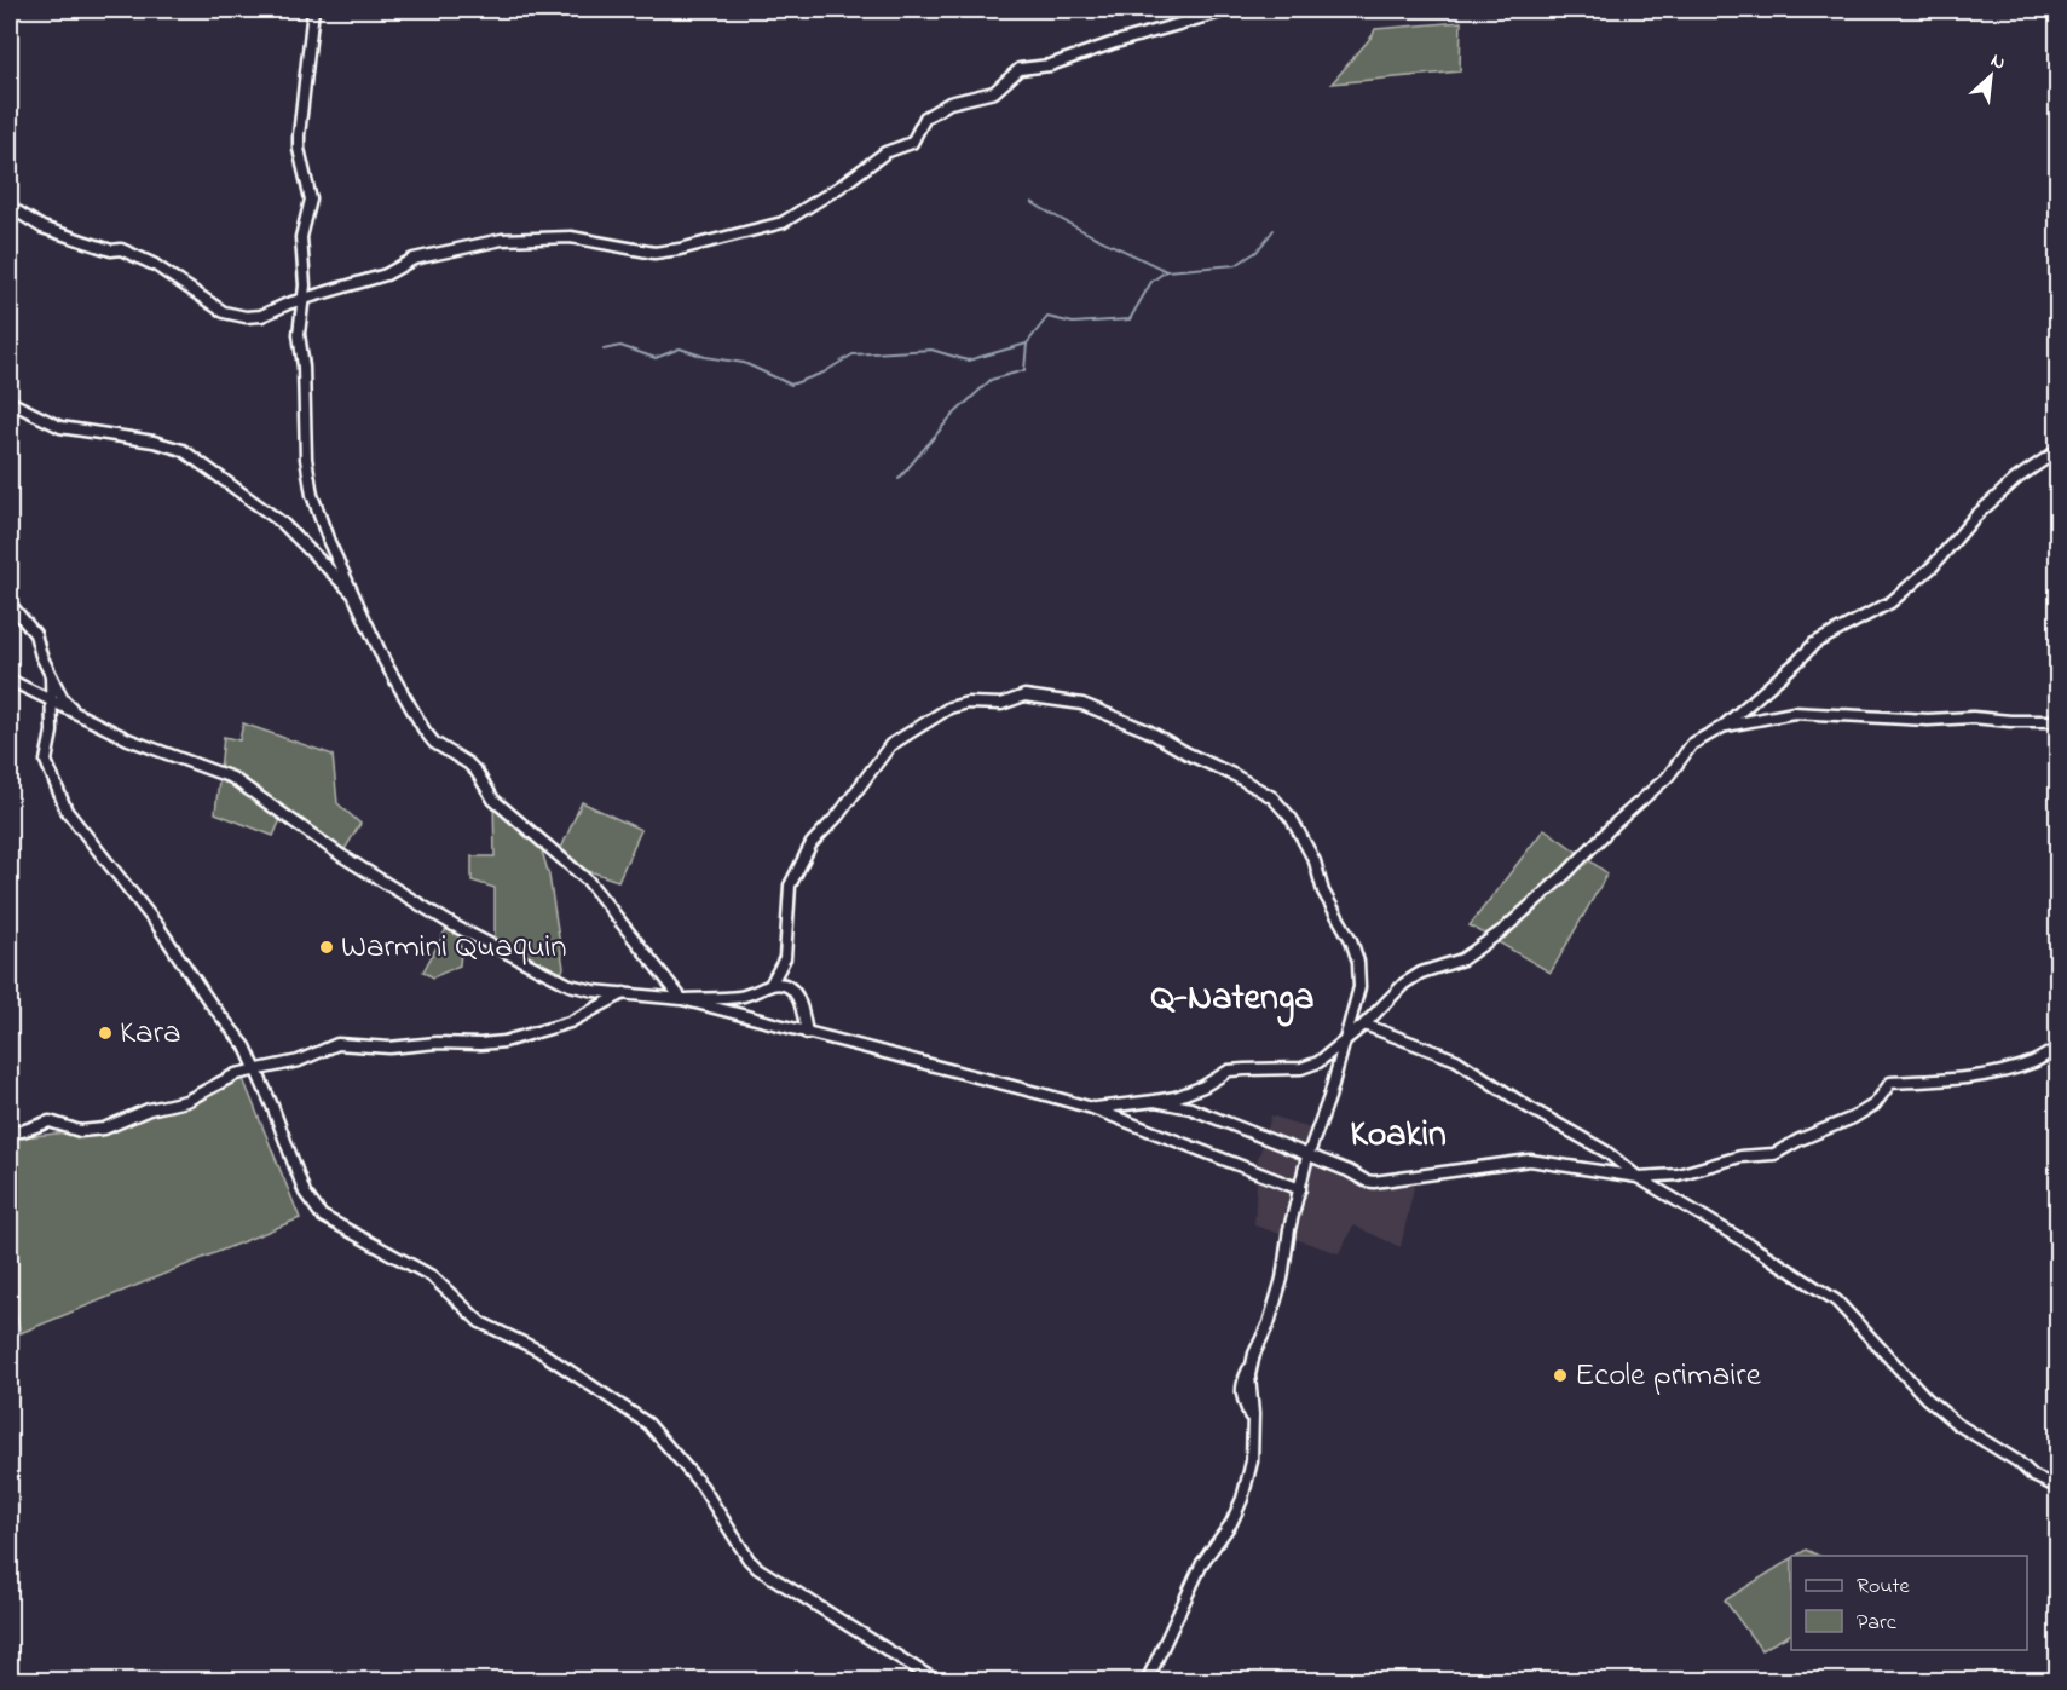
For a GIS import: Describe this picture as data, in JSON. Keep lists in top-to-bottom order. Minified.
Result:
{"districts":["Q-Natenga","Koakin"],"places":["Warmini Quaquin","Kara","Ecole primaire"],"legend":["Route","Parc"],"north":"top right"}
